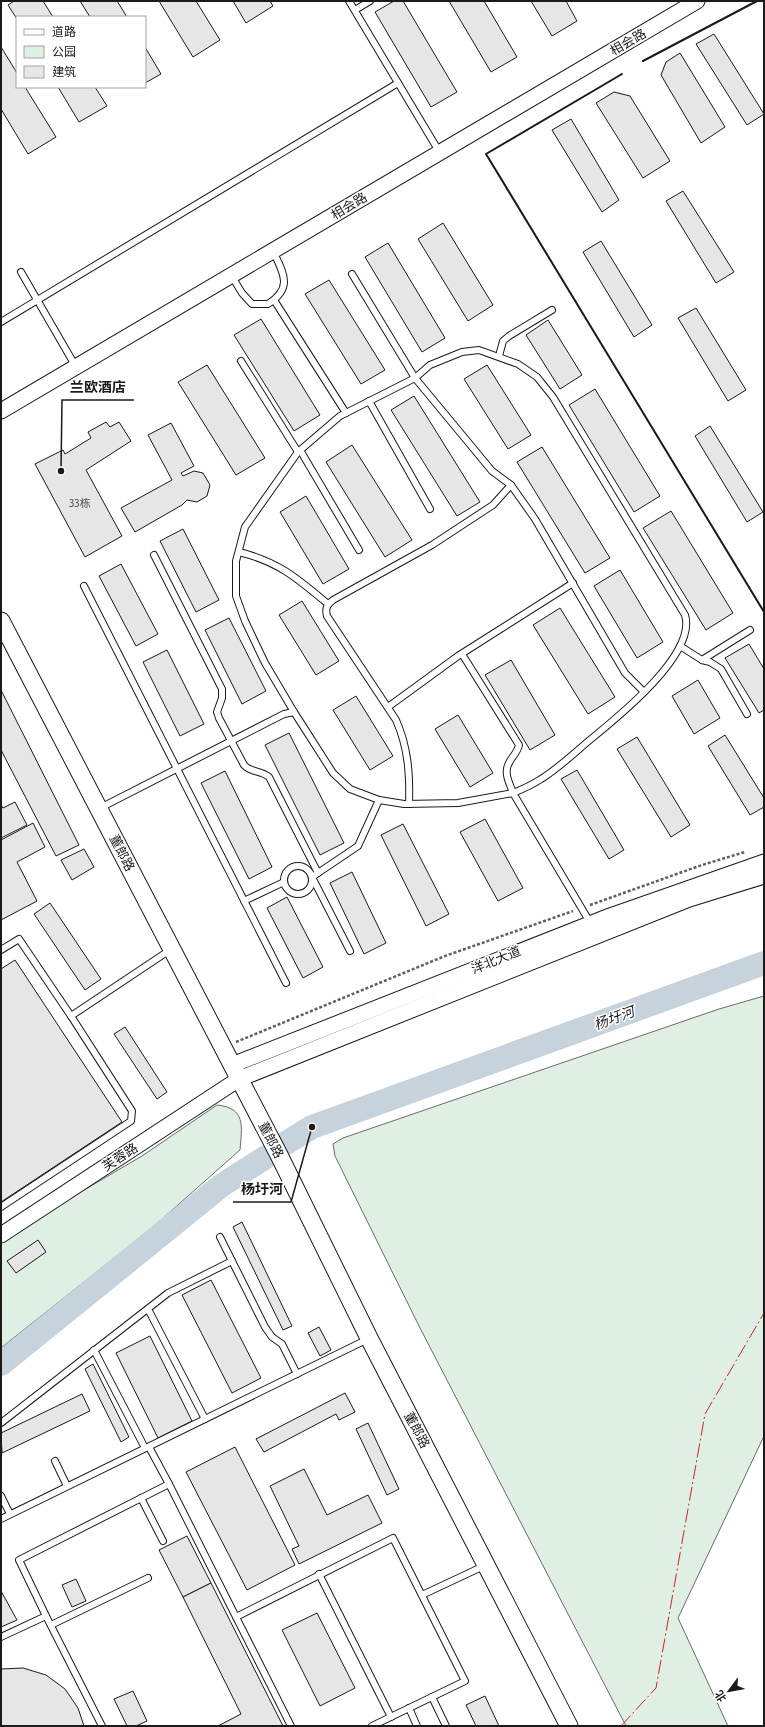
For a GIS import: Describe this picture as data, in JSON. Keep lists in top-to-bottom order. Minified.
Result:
{"streets":{"main road":["董郎路"],"street":["相会路","洋北大道","芙蓉路"]},"crossings":[["董郎路","洋北大道"],["董郎路","芙蓉路"],["洋北大道","芙蓉路"]],"water":["杨圩河"],"places":["兰欧酒店","杨圩河"],"house_numbers":["33栋"],"legend":["道路","公园","建筑"],"north":"bottom left"}
